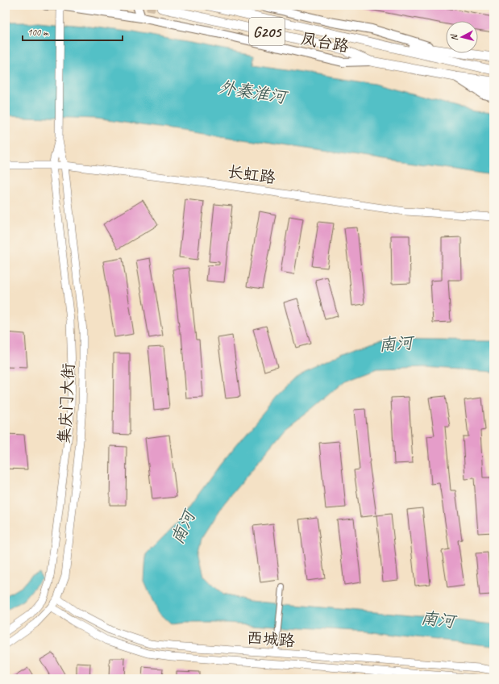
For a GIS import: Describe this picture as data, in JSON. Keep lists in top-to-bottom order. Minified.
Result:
{"streets":{"highway":["G205","凤台路"],"main road":["长虹路","集庆门大街","西城路"]},"crossings":[["G205","凤台路"],["凤台路","集庆门大街"],["长虹路","集庆门大街"],["集庆门大街","西城路"]],"water":["外秦淮河","南河"],"scale_bar":"100 m","north":"left"}
